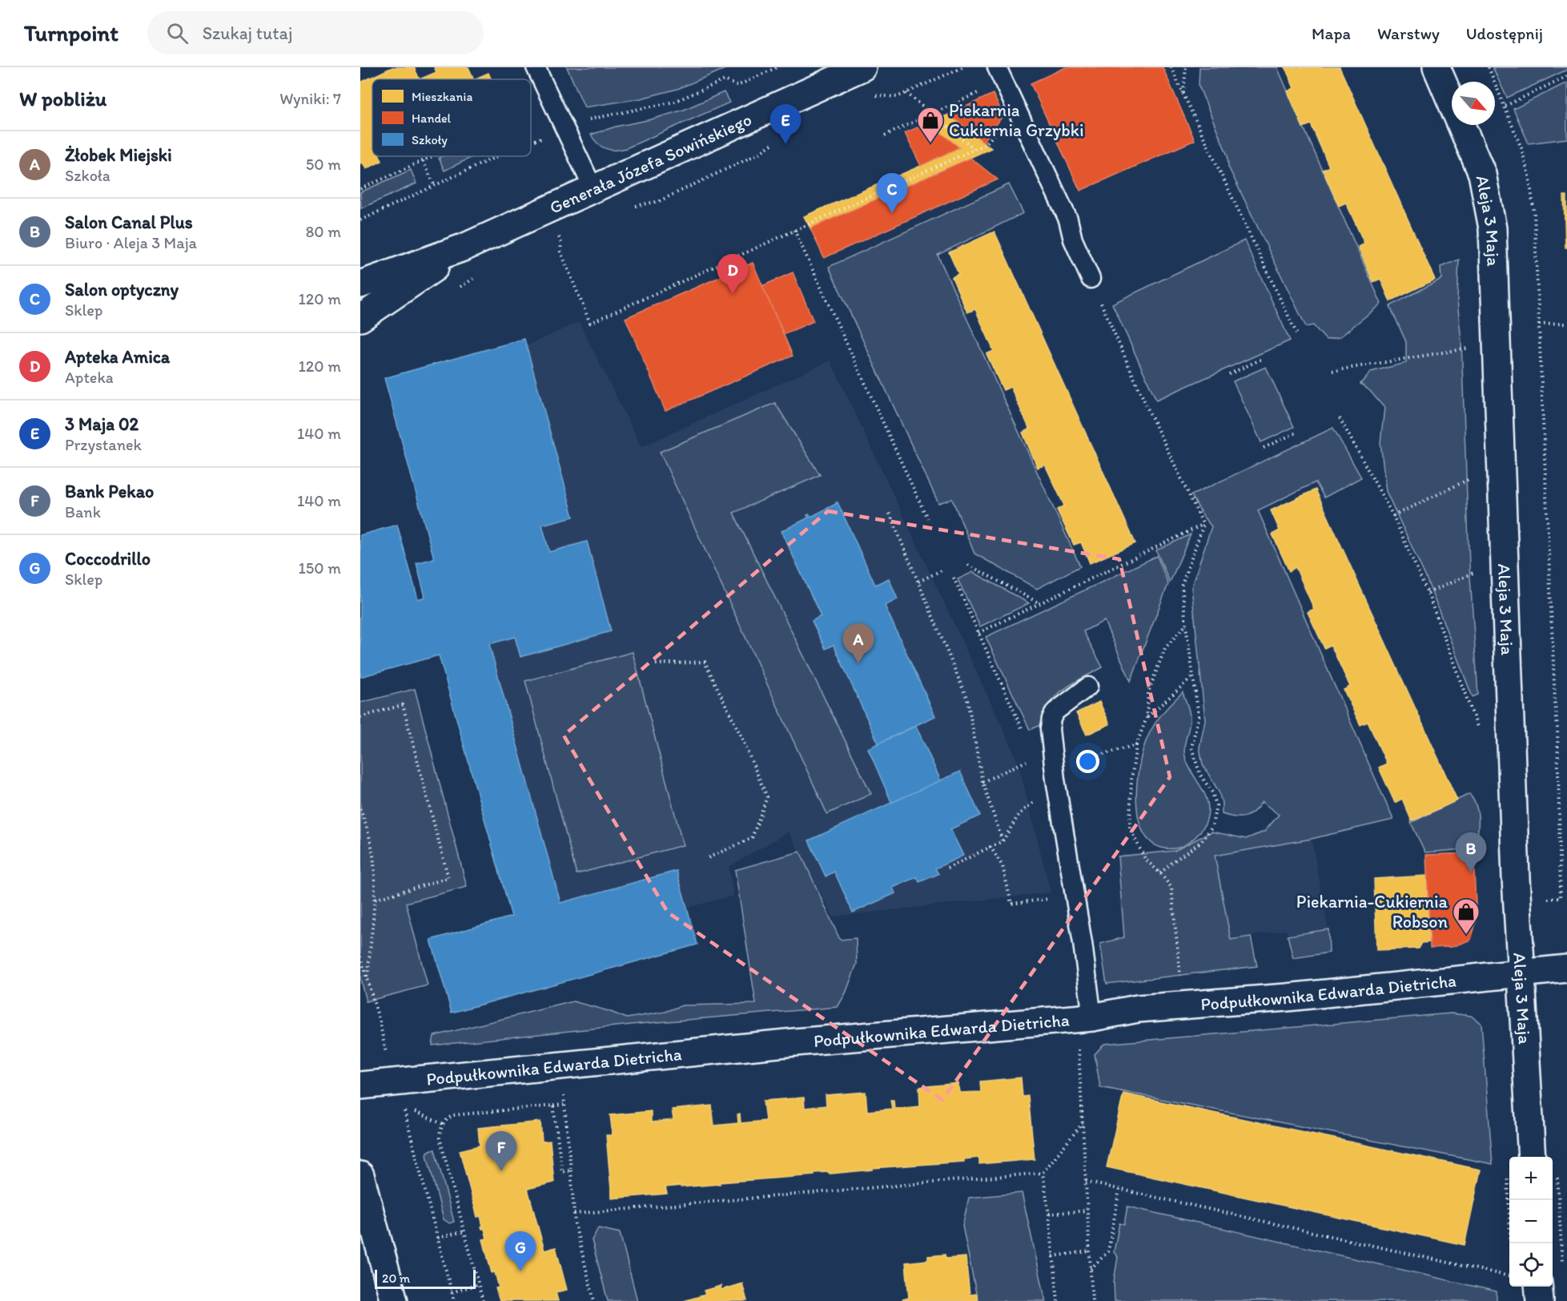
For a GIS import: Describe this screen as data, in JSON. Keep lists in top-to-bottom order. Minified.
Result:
{"streets":{"street":["Generała Józefa Sowińskiego","Aleja 3 Maja","Podpułkownika Edwarda Dietricha"]},"crossings":[["Aleja 3 Maja","Podpułkownika Edwarda Dietricha"]],"places":{"shop":["Piekarnia Cukiernia Grzybki","Piekarnia-Cukiernia Robson"]},"legend":["Mieszkania","Handel","Szkoły"],"scale_bar":"20 m","north":"bottom right","page":{"header":"Turnpoint","search":"Szukaj tutaj","nav":["Mapa","Warstwy","Udostępnij"],"heading":["W pobliżu","Wyniki: 7"],"pins":["E","C","D","A","B","F","G"],"list":[{"mark":"A","name":"Żłobek Miejski","note":"Szkoła","value":"50 m"},{"mark":"B","name":"Salon Canal Plus","note":"Biuro · Aleja 3 Maja","value":"80 m"},{"mark":"C","name":"Salon optyczny","note":"Sklep","value":"120 m"},{"mark":"D","name":"Apteka Amica","note":"Apteka","value":"120 m"},{"mark":"E","name":"3 Maja 02","note":"Przystanek","value":"140 m"},{"mark":"F","name":"Bank Pekao","note":"Bank","value":"140 m"},{"mark":"G","name":"Coccodrillo","note":"Sklep","value":"150 m"}],"map_buttons":["+","−"],"scale":"20 m"}}
